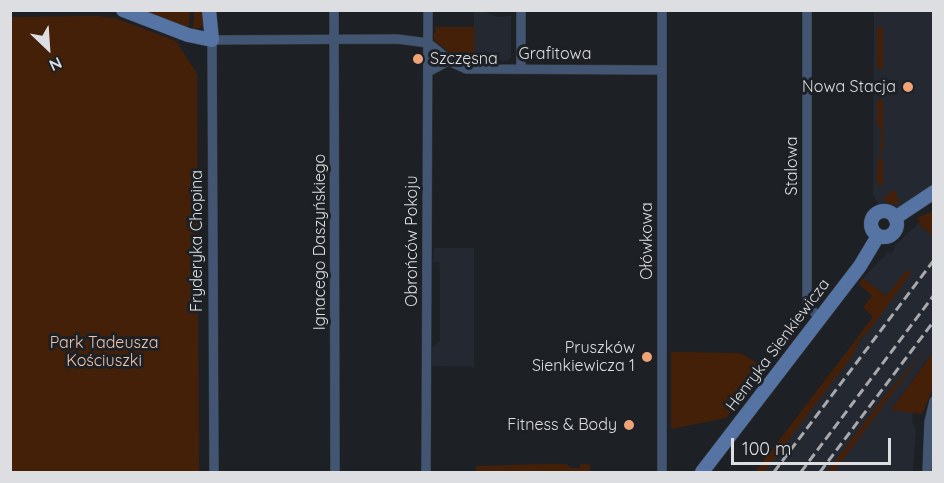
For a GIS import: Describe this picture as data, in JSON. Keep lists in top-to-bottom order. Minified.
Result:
{"streets":{"street":["Grafitowa","Stalowa","Fryderyka Chopina","Obrońców Pokoju","Ołówkowa","Ignacego Daszyńskiego","Henryka Sienkiewicza"]},"crossings":[["Grafitowa","Obrońców Pokoju"],["Grafitowa","Ołówkowa"],["Stalowa","Henryka Sienkiewicza"]],"parks":["Park Tadeusza Kościuszki"],"places":["Szczęsna","Nowa Stacja","Pruszków Sienkiewicza 1","Fitness & Body"],"scale_bar":"100 m","north":"bottom right"}
